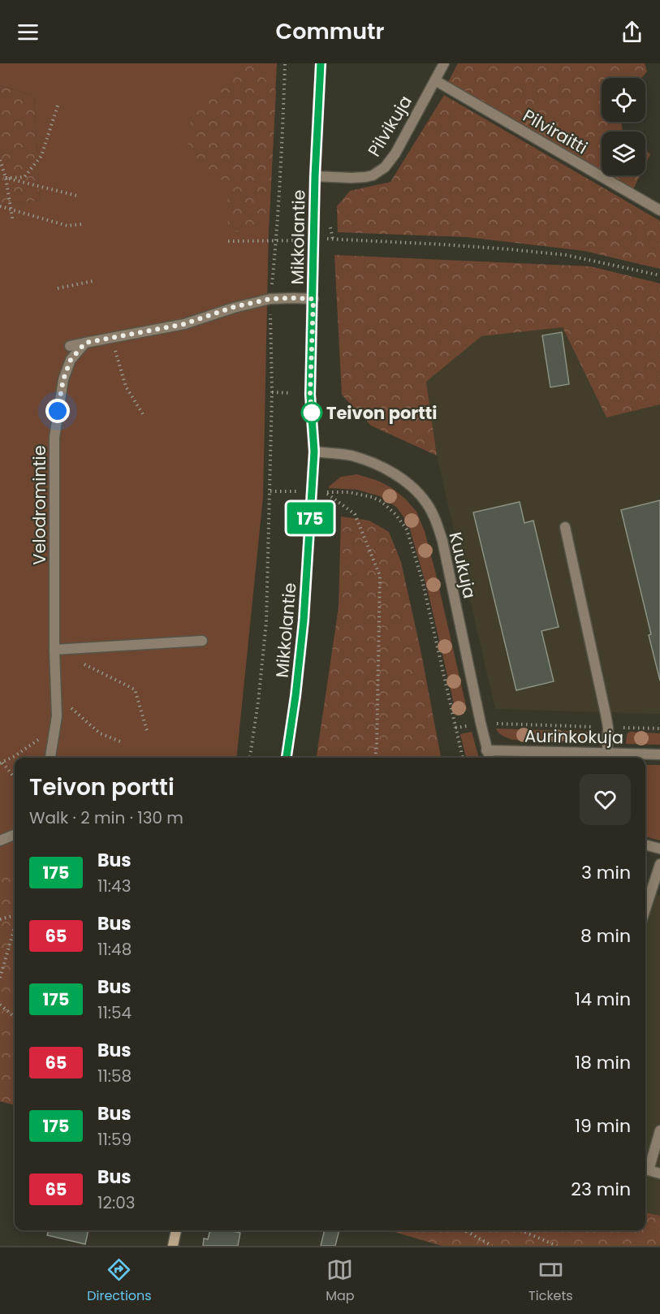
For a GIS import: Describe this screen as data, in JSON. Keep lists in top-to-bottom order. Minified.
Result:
{"streets":{"main road":["Mikkolantie"],"street":["Pilvikuja","Pilviraitti","Velodromintie","Kuukuja","Aurinkokuja"]},"crossings":[["Pilvikuja","Pilviraitti"],["Pilvikuja","Mikkolantie"],["Mikkolantie","Kuukuja"],["Kuukuja","Aurinkokuja"]],"places":["Teivon portti"],"lines":["bus line 175"],"page":{"header":"Commutr","on_map":"175","heading":["Teivon portti","Walk · 2 min · 130 m"],"list":[{"mark":"175","name":"Bus","note":"11:43","value":"3 min"},{"mark":"65","name":"Bus","note":"11:48","value":"8 min"},{"mark":"175","name":"Bus","note":"11:54","value":"14 min"},{"mark":"65","name":"Bus","note":"11:58","value":"18 min"},{"mark":"175","name":"Bus","note":"11:59","value":"19 min"},{"mark":"65","name":"Bus","note":"12:03","value":"23 min"}],"tabs":["Directions","Map","Tickets"]}}
